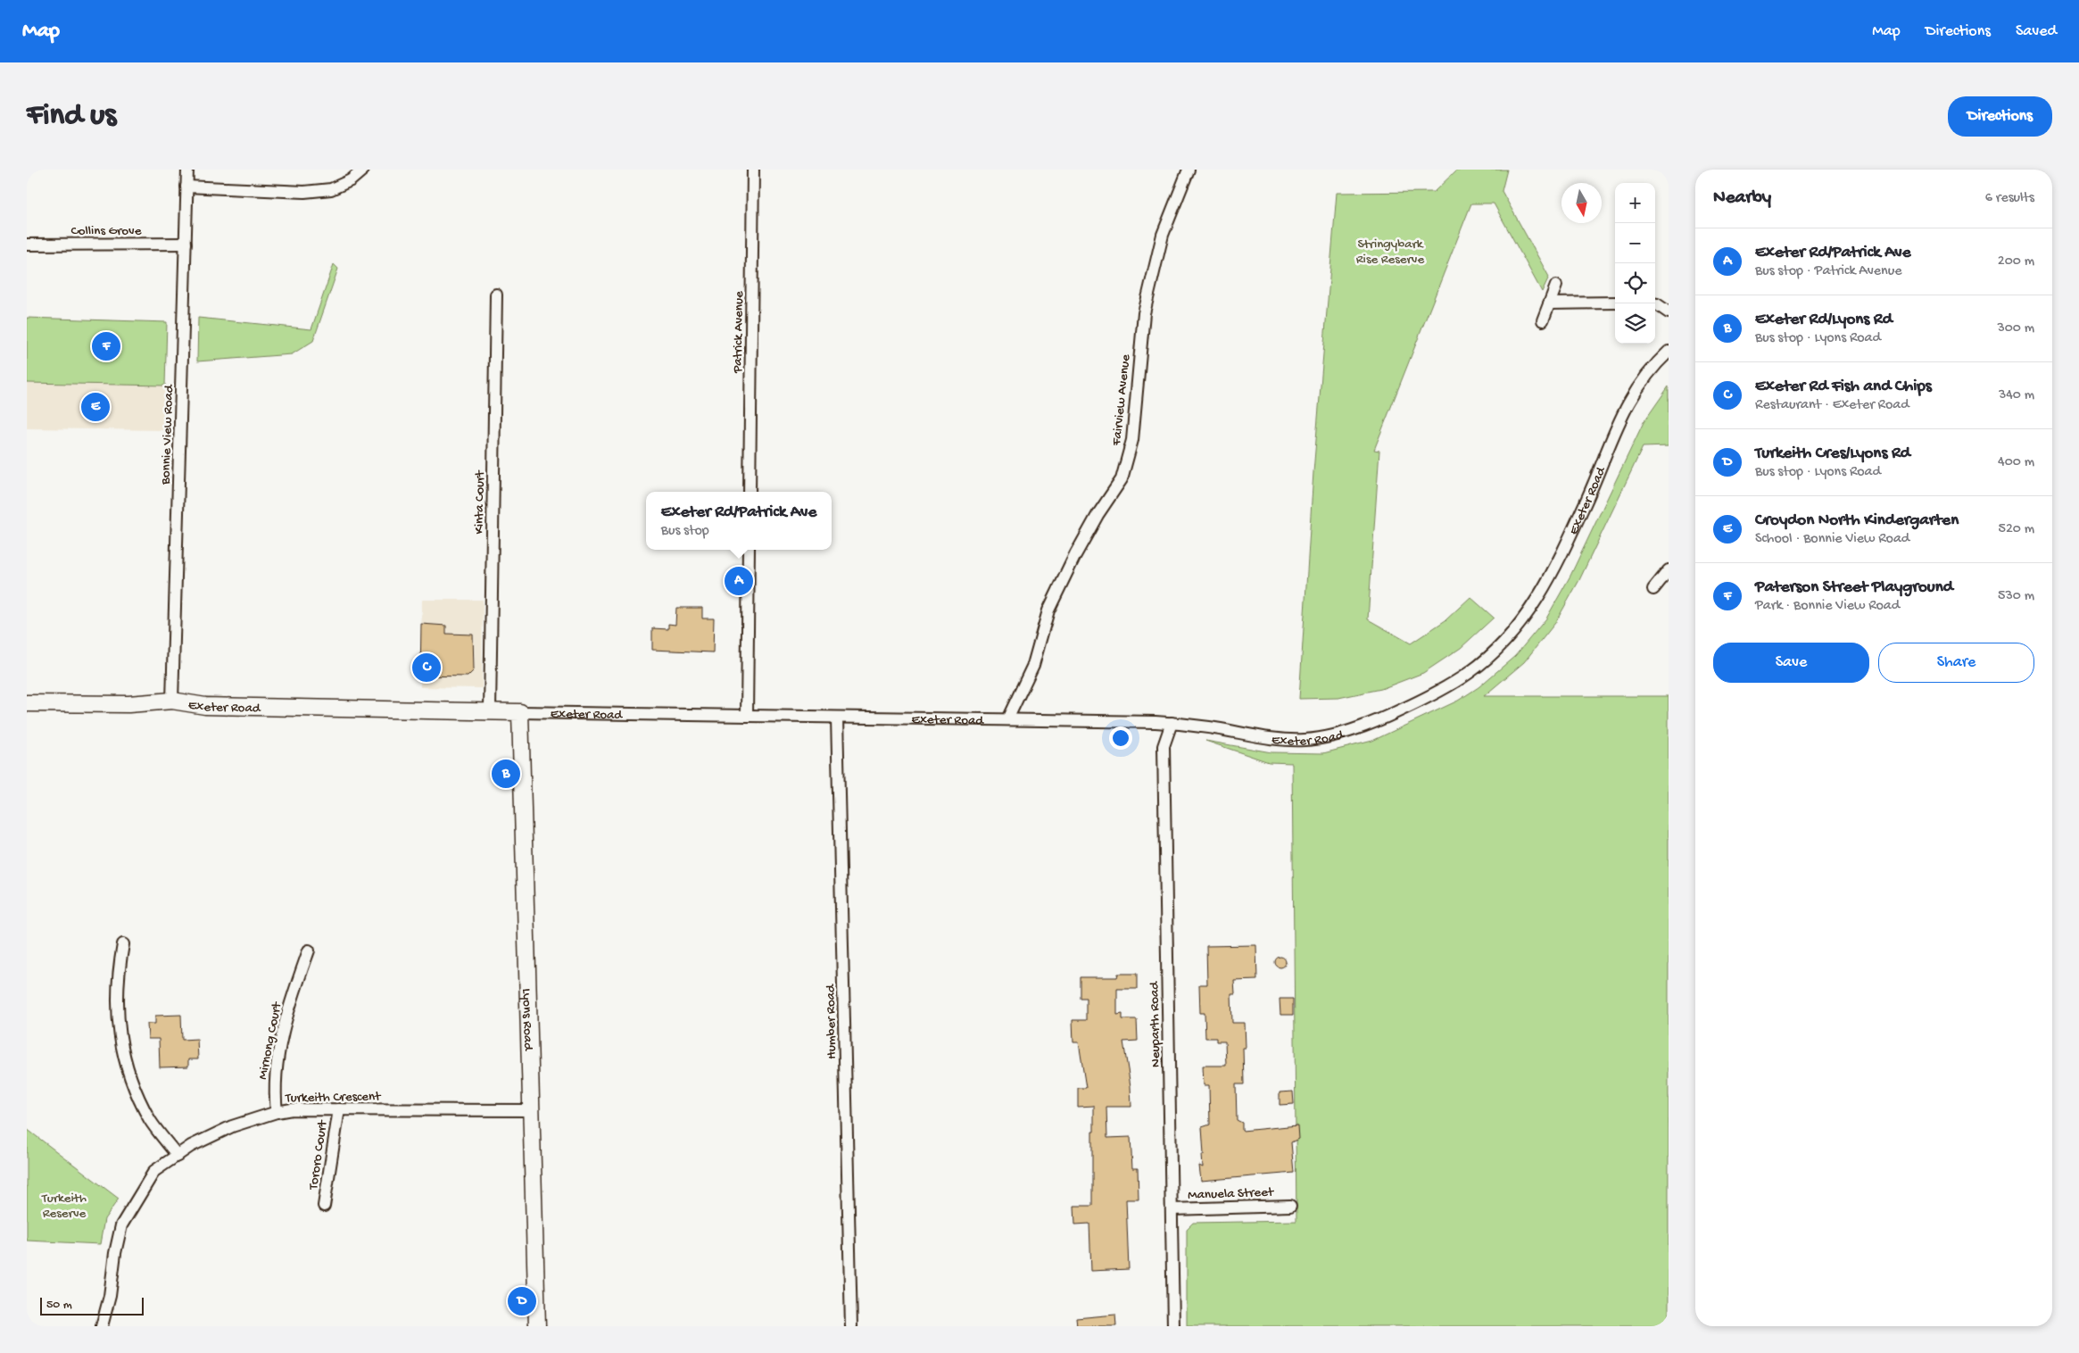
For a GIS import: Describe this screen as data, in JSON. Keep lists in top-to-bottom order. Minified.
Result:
{"streets":{"main road":["Exeter Road","Lyons Road"],"street":["Collins Grove","Patrick Avenue","Fairview Avenue","Bonnie View Road","Kinta Court","Humber Road","Neuparth Road","Mirnong Court","Turkeith Crescent","Tororo Court","Manuela Street"]},"crossings":[["Collins Grove","Bonnie View Road"],["Fairview Avenue","Exeter Road"],["Bonnie View Road","Exeter Road"],["Exeter Road","Kinta Court"],["Exeter Road","Lyons Road"],["Exeter Road","Humber Road"],["Exeter Road","Neuparth Road"],["Lyons Road","Turkeith Crescent"],["Neuparth Road","Manuela Street"],["Mirnong Court","Turkeith Crescent"],["Turkeith Crescent","Tororo Court"]],"parks":["Stringybark Rise Reserve","Turkeith Reserve"],"scale_bar":"50 m","north":"bottom","page":{"header":"Map","nav":["Map","Directions","Saved"],"buttons":["Directions",["Save","Share"]],"title":"Find us","heading":["Nearby","6 results"],"map_buttons":["+","−"],"list":[{"mark":"A","name":"Exeter Rd/Patrick Ave","note":"Bus stop · Patrick Avenue","value":"200 m"},{"mark":"B","name":"Exeter Rd/Lyons Rd","note":"Bus stop · Lyons Road","value":"300 m"},{"mark":"C","name":"Exeter Rd Fish and Chips","note":"Restaurant · Exeter Road","value":"340 m"},{"mark":"D","name":"Turkeith Cres/Lyons Rd","note":"Bus stop · Lyons Road","value":"400 m"},{"mark":"E","name":"Croydon North Kindergarten","note":"School · Bonnie View Road","value":"520 m"},{"mark":"F","name":"Paterson Street Playground","note":"Park · Bonnie View Road","value":"530 m"}],"pins":["F","E","A","C","B","D"],"popup":["Exeter Rd/Patrick Ave","Bus stop"],"scale":"50 m"}}
